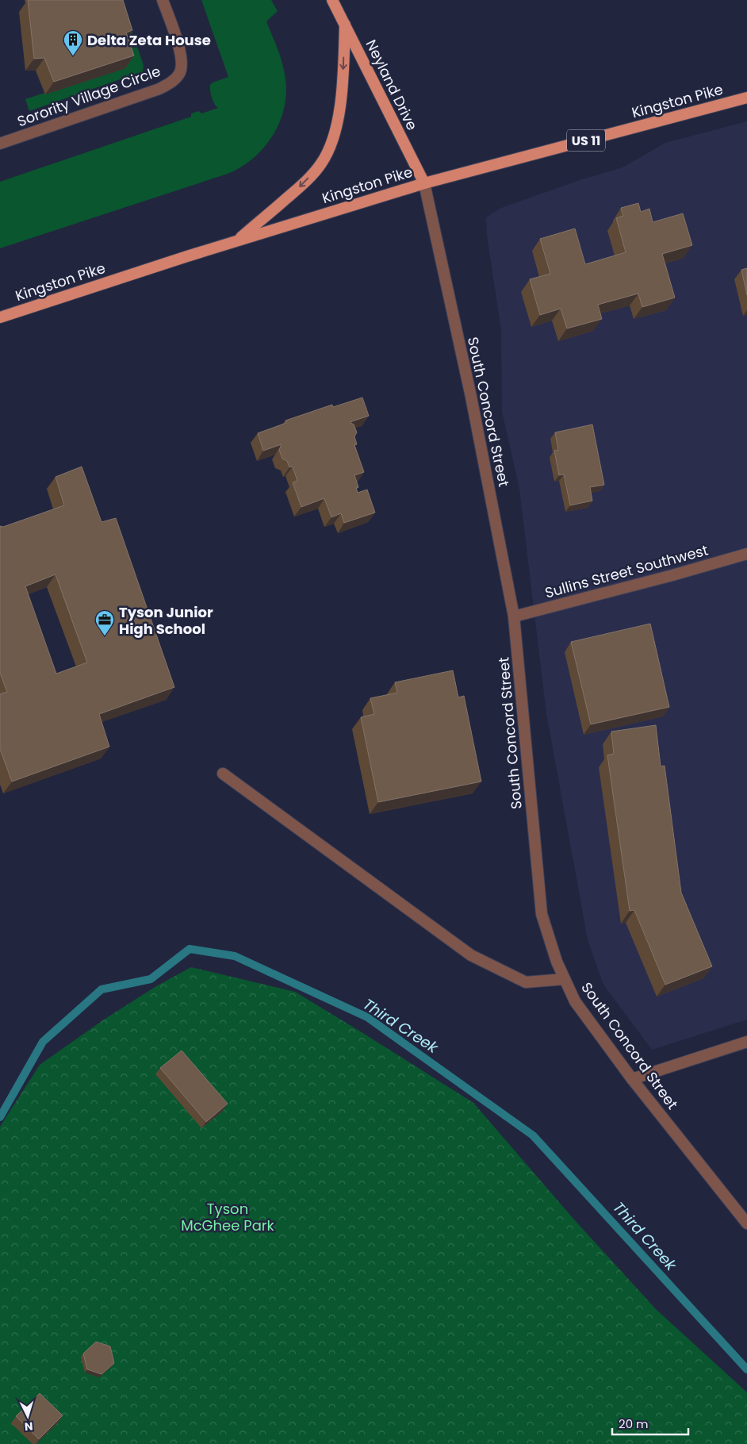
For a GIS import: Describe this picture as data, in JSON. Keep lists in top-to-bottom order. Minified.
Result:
{"streets":{"main road":["Neyland Drive","Kingston Pike","US 11"],"street":["Sorority Village Circle","South Concord Street","Sullins Street Southwest"]},"crossings":[["Neyland Drive","Kingston Pike"],["Neyland Drive","South Concord Street"],["Kingston Pike","South Concord Street"],["South Concord Street","Sullins Street Southwest"]],"water":["Third Creek"],"parks":["Tyson McGhee Park"],"places":{"building":["Delta Zeta House"],"office":["Tyson Junior High School"]},"scale_bar":"20 m","north":"bottom"}
